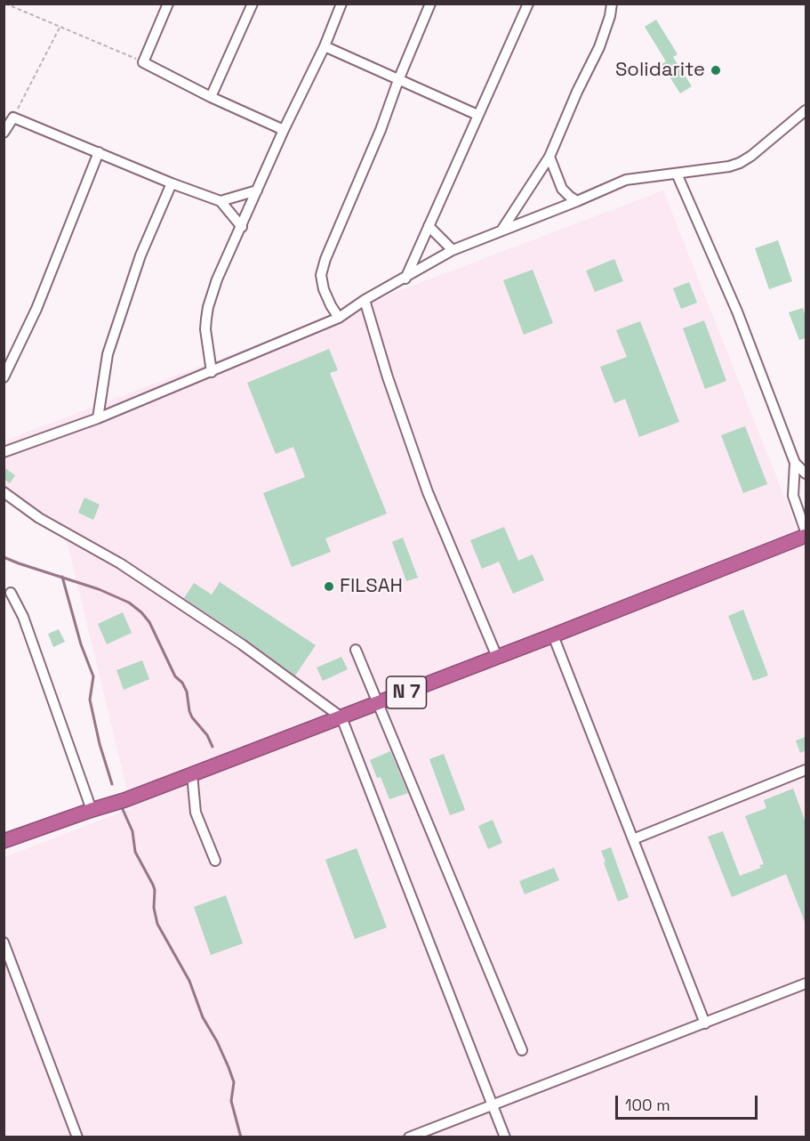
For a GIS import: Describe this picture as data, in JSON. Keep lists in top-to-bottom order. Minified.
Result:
{"streets":{"highway":["N 7"]},"places":["Solidarite","FILSAH"],"scale_bar":"100 m"}
